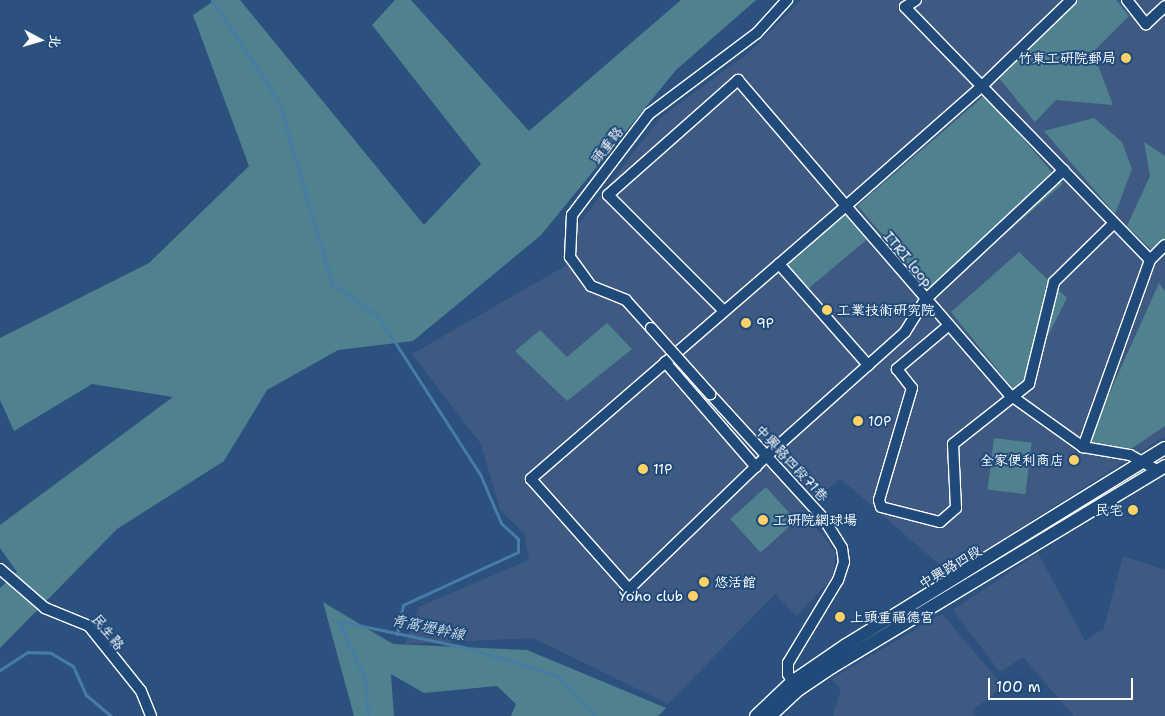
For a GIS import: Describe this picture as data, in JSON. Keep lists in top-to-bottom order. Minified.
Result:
{"streets":{"main road":["中興路四段"],"street":["頭重路","ITRI loop","中興路四段71巷","民生路"]},"crossings":[["頭重路","中興路四段71巷"],["ITRI loop","中興路四段"],["中興路四段71巷","中興路四段"]],"water":["青窩壢幹線"],"places":["竹東工研院郵局","工業技術研究院","9P","10P","全家便利商店","11P","民宅","工研院網球場","悠活館","Yoho club","上頭重福德宮"],"scale_bar":"100 m","north":"right"}
